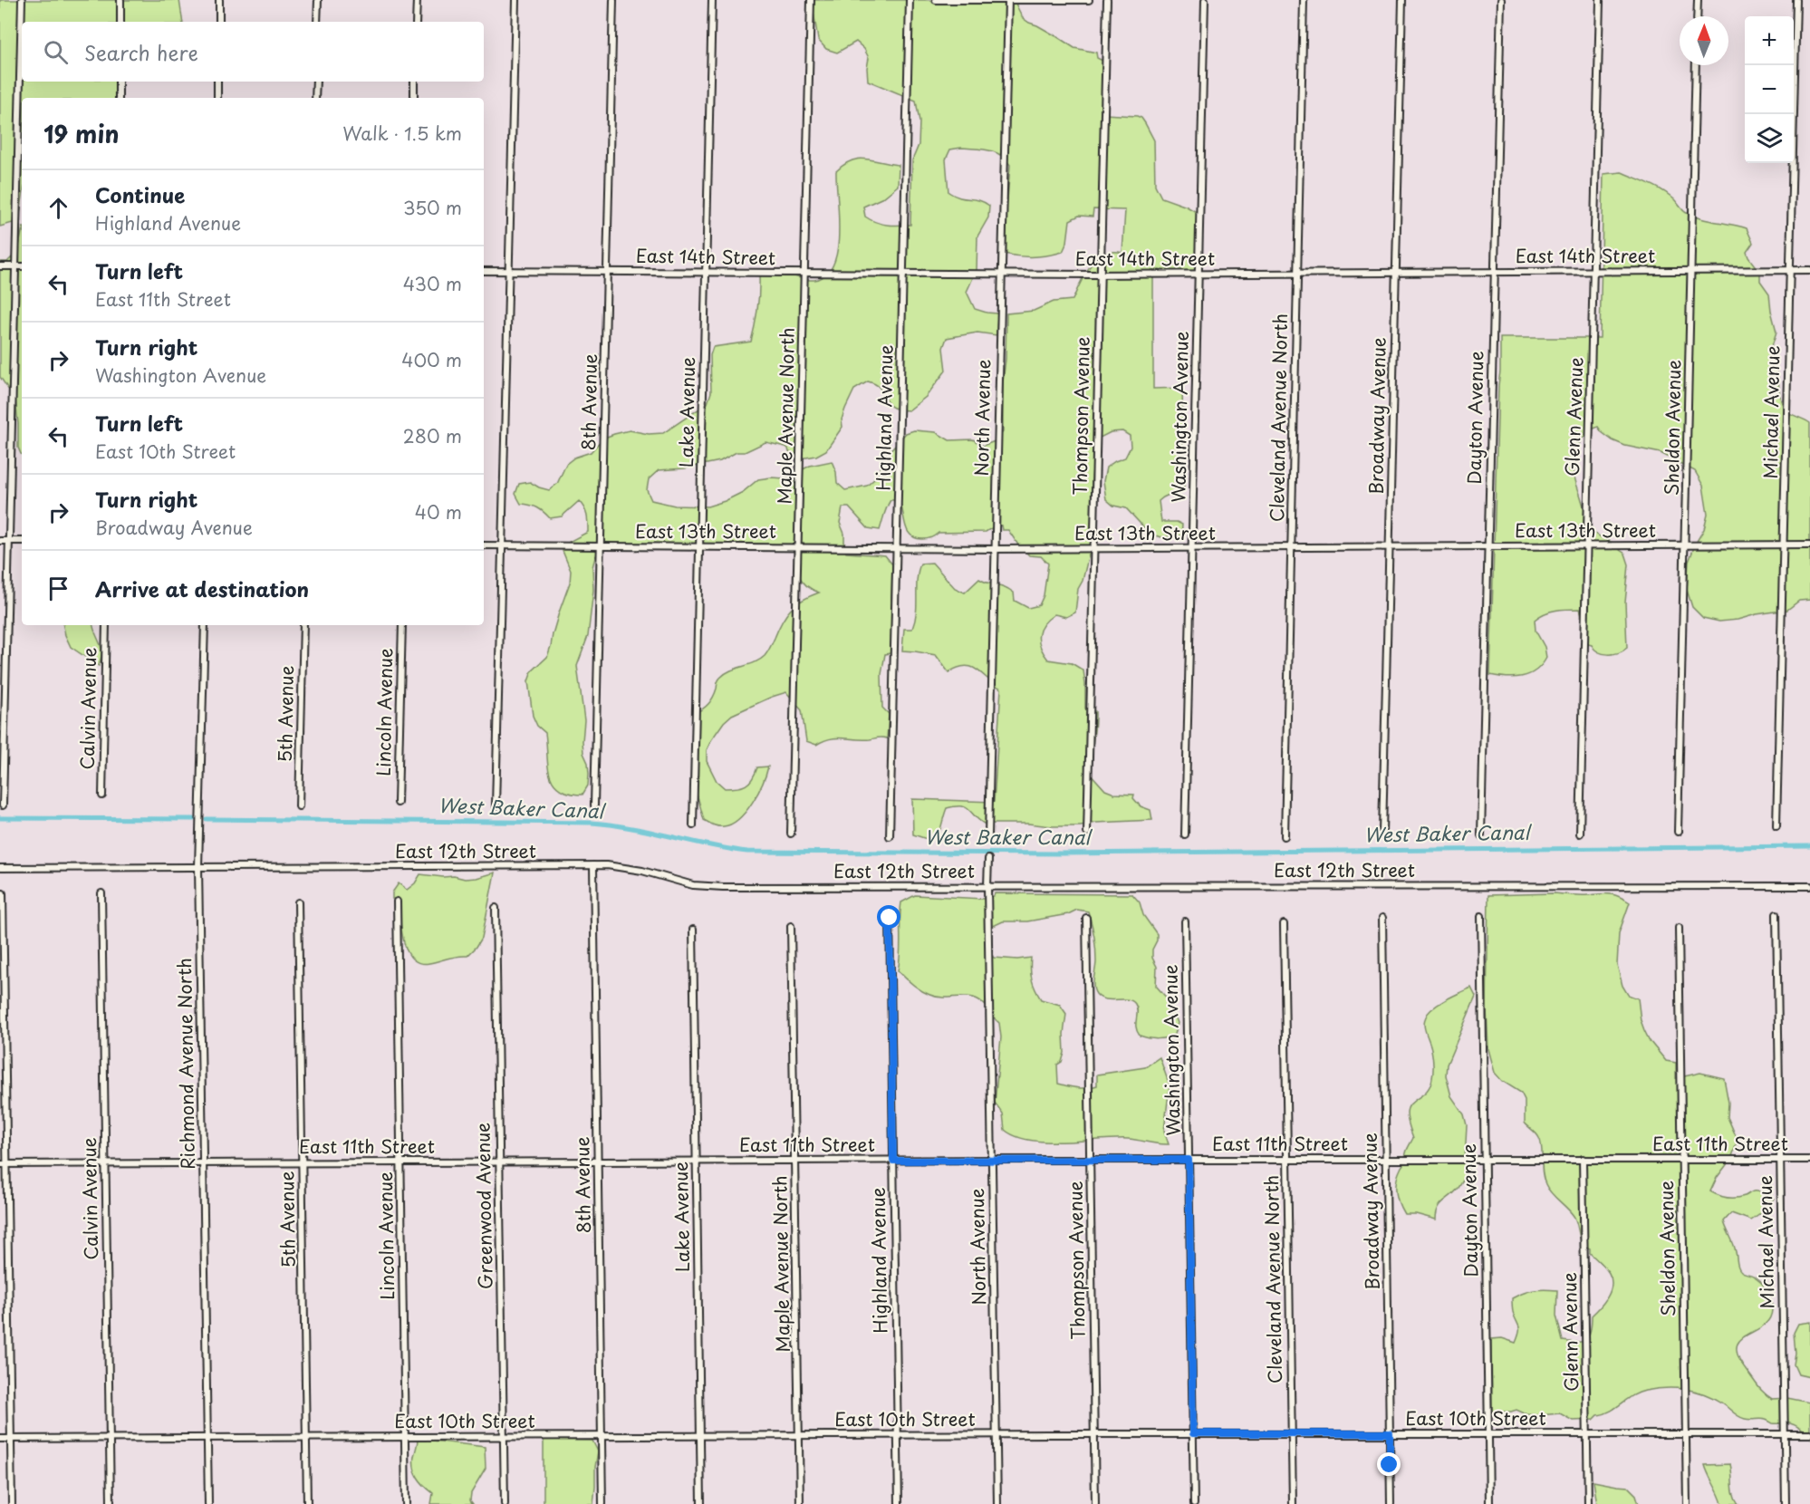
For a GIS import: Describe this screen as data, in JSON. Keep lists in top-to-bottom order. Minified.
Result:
{"streets":{"street":["East 14th Street","8th Avenue","Lake Avenue","Michael Avenue","Maple Avenue North","Thompson Avenue","Broadway Avenue","Washington Avenue","Glenn Avenue","Highland Avenue","North Avenue","Cleveland Avenue North","Dayton Avenue","Sheldon Avenue","East 13th Street","Calvin Avenue","Lincoln Avenue","5th Avenue","East 12th Street","Richmond Avenue North","East 11th Street","Greenwood Avenue","East 10th Street"]},"crossings":[["East 14th Street","8th Avenue"],["East 14th Street","Lake Avenue"],["East 14th Street","Michael Avenue"],["East 14th Street","Maple Avenue North"],["East 14th Street","Thompson Avenue"],["East 14th Street","Broadway Avenue"],["East 14th Street","Washington Avenue"],["East 14th Street","Glenn Avenue"],["East 14th Street","Highland Avenue"],["East 14th Street","North Avenue"],["East 14th Street","Cleveland Avenue North"],["East 14th Street","Dayton Avenue"],["East 14th Street","Sheldon Avenue"],["8th Avenue","East 13th Street"],["8th Avenue","East 12th Street"],["8th Avenue","East 11th Street"],["8th Avenue","East 10th Street"],["Lake Avenue","East 13th Street"],["Lake Avenue","East 11th Street"],["Lake Avenue","East 10th Street"],["Michael Avenue","East 13th Street"],["Michael Avenue","East 11th Street"],["Michael Avenue","East 10th Street"],["Maple Avenue North","East 13th Street"],["Maple Avenue North","East 11th Street"],["Maple Avenue North","East 10th Street"],["Thompson Avenue","East 13th Street"],["Thompson Avenue","East 11th Street"],["Thompson Avenue","East 10th Street"],["Broadway Avenue","East 13th Street"],["Broadway Avenue","East 11th Street"],["Broadway Avenue","East 10th Street"],["Washington Avenue","East 13th Street"],["Washington Avenue","East 11th Street"],["Washington Avenue","East 10th Street"],["Glenn Avenue","East 13th Street"],["Glenn Avenue","East 11th Street"],["Glenn Avenue","East 10th Street"],["Highland Avenue","East 13th Street"],["Highland Avenue","East 11th Street"],["Highland Avenue","East 10th Street"],["North Avenue","East 13th Street"],["North Avenue","East 12th Street"],["North Avenue","East 11th Street"],["North Avenue","East 10th Street"],["Cleveland Avenue North","East 13th Street"],["Cleveland Avenue North","East 11th Street"],["Cleveland Avenue North","East 10th Street"],["Dayton Avenue","East 13th Street"],["Dayton Avenue","East 11th Street"],["Dayton Avenue","East 10th Street"],["Sheldon Avenue","East 13th Street"],["Sheldon Avenue","East 11th Street"],["Sheldon Avenue","East 10th Street"],["Calvin Avenue","East 11th Street"],["Calvin Avenue","East 10th Street"],["Lincoln Avenue","East 11th Street"],["Lincoln Avenue","East 10th Street"],["5th Avenue","East 11th Street"],["5th Avenue","East 10th Street"],["East 12th Street","Richmond Avenue North"],["Richmond Avenue North","East 11th Street"],["Richmond Avenue North","East 10th Street"],["East 11th Street","Greenwood Avenue"],["Greenwood Avenue","East 10th Street"]],"water":["West Baker Canal"],"north":"top","page":{"map_buttons":["+","−"],"search":"Search here","heading":["19 min","Walk · 1.5 km"],"list":[["Continue","Highland Avenue","350 m"],["Turn left","East 11th Street","430 m"],["Turn right","Washington Avenue","400 m"],["Turn left","East 10th Street","280 m"],["Turn right","Broadway Avenue","40 m"],"Arrive at destination"]}}
